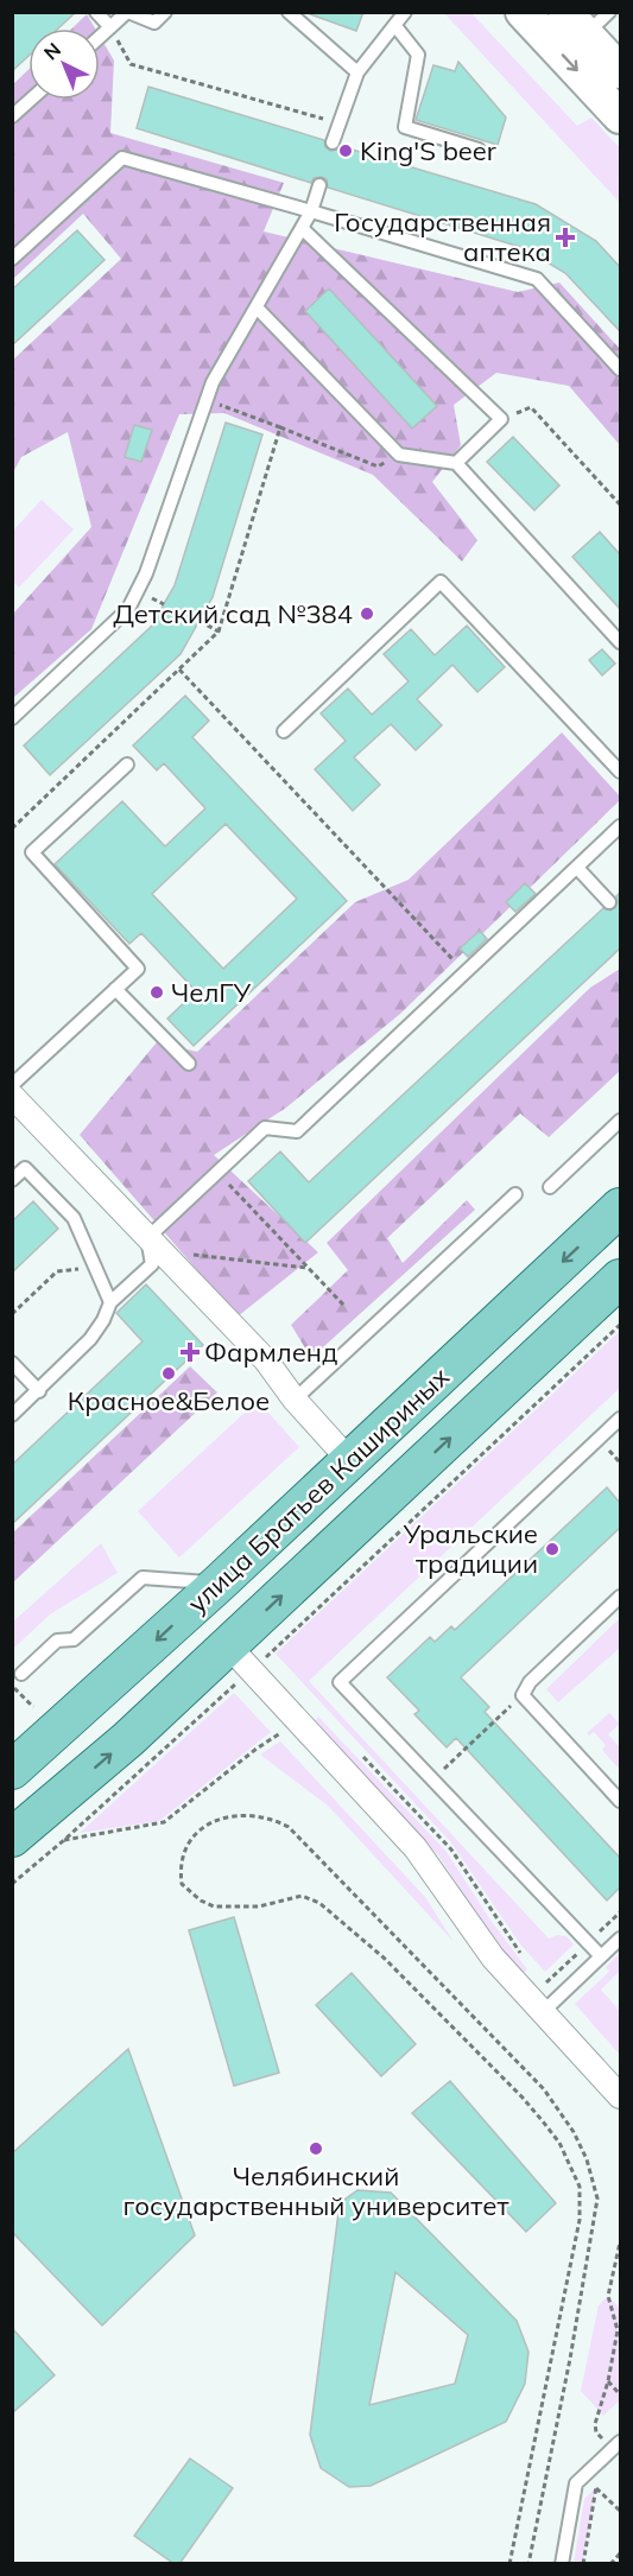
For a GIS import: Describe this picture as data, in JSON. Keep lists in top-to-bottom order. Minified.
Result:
{"streets":{"main road":["улица Братьев Кашириных"]},"places":{"other":["King'S beer","Детский сад №384","ЧелГУ","Красное&Белое","Уральские традиции","Челябинский государственный университет"],"health":["Государственная аптека","Фармленд"]},"north":"top left"}
